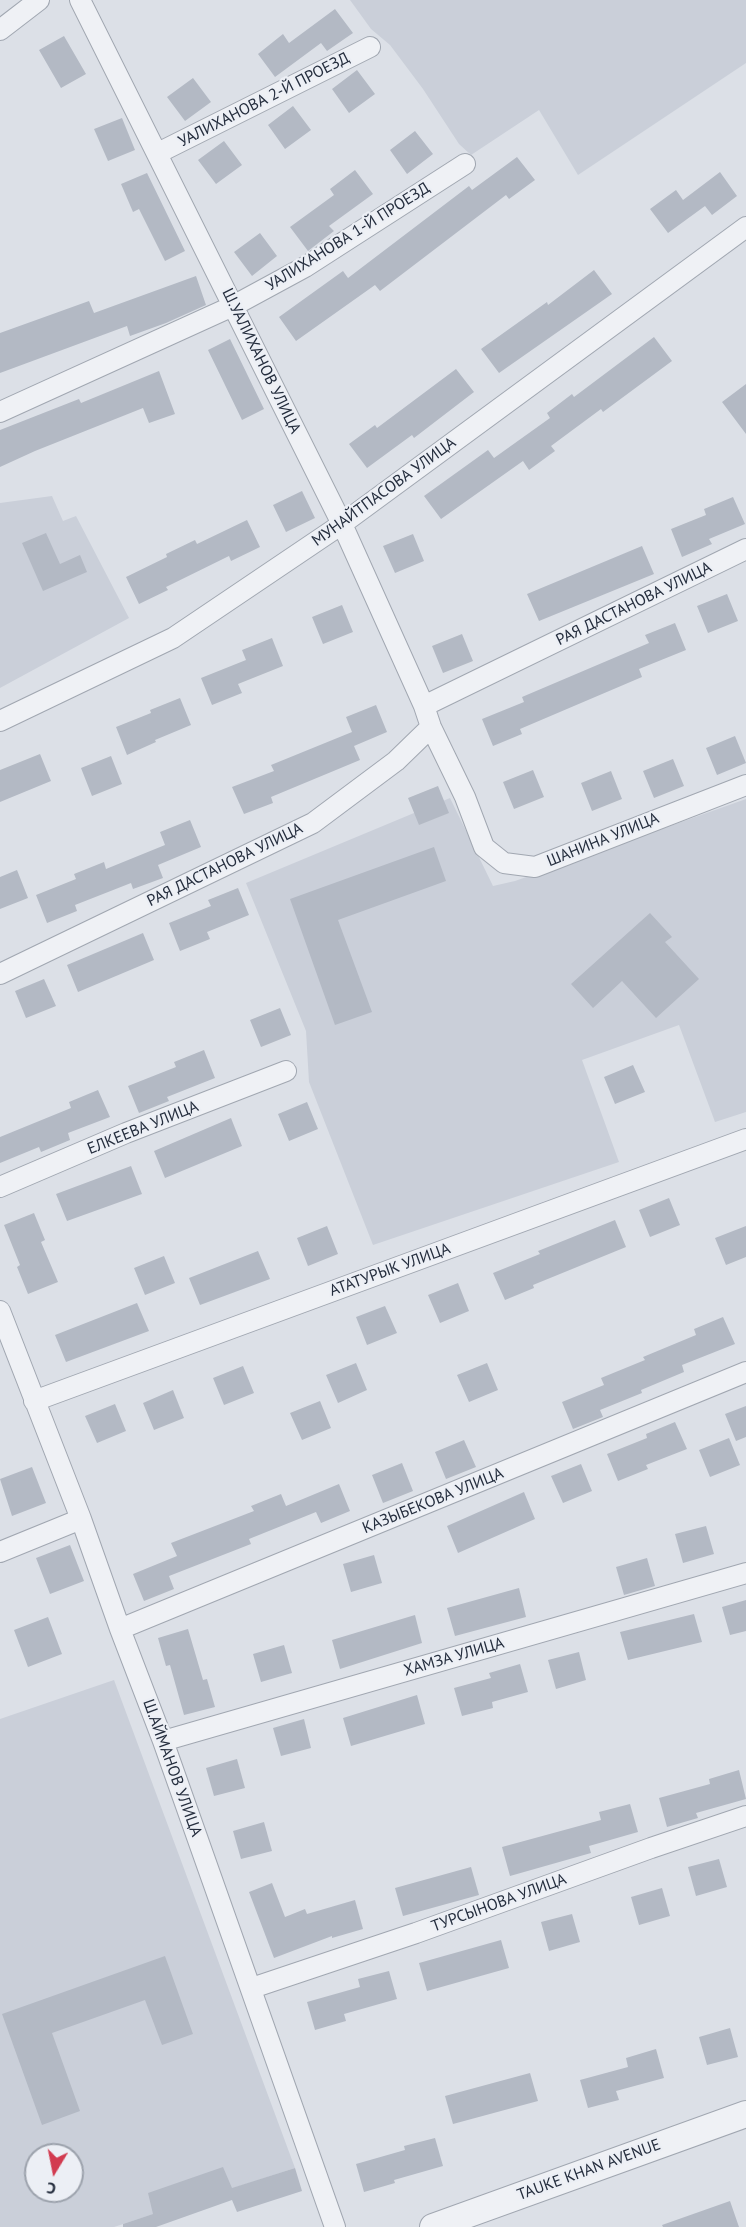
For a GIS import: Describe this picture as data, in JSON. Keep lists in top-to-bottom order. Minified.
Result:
{"streets":{"street":["УАЛИХАНОВА 2-Й ПРОЕЗД","УАЛИХАНОВА 1-Й ПРОЕЗД","Ш.УАЛИХАНОВ УЛИЦА","МУНАЙТПАСОВА УЛИЦА","РАЯ ДАСТАНОВА УЛИЦА","ШАНИНА УЛИЦА","ЕЛКЕЕВА УЛИЦА","АТАТУРЫК УЛИЦА","КАЗЫБЕКОВА УЛИЦА","ХАМЗА УЛИЦА","Ш.АЙМАНОВ УЛИЦА","ТУРСЫНОВА УЛИЦА","TAUKE KHAN AVENUE"]},"crossings":[["УАЛИХАНОВА 2-Й ПРОЕЗД","Ш.УАЛИХАНОВ УЛИЦА"],["УАЛИХАНОВА 1-Й ПРОЕЗД","Ш.УАЛИХАНОВ УЛИЦА"],["Ш.УАЛИХАНОВ УЛИЦА","МУНАЙТПАСОВА УЛИЦА"],["Ш.УАЛИХАНОВ УЛИЦА","РАЯ ДАСТАНОВА УЛИЦА"],["Ш.УАЛИХАНОВ УЛИЦА","ШАНИНА УЛИЦА"],["РАЯ ДАСТАНОВА УЛИЦА","ШАНИНА УЛИЦА"],["АТАТУРЫК УЛИЦА","Ш.АЙМАНОВ УЛИЦА"],["КАЗЫБЕКОВА УЛИЦА","Ш.АЙМАНОВ УЛИЦА"],["ХАМЗА УЛИЦА","Ш.АЙМАНОВ УЛИЦА"],["Ш.АЙМАНОВ УЛИЦА","ТУРСЫНОВА УЛИЦА"]],"north":"bottom"}
